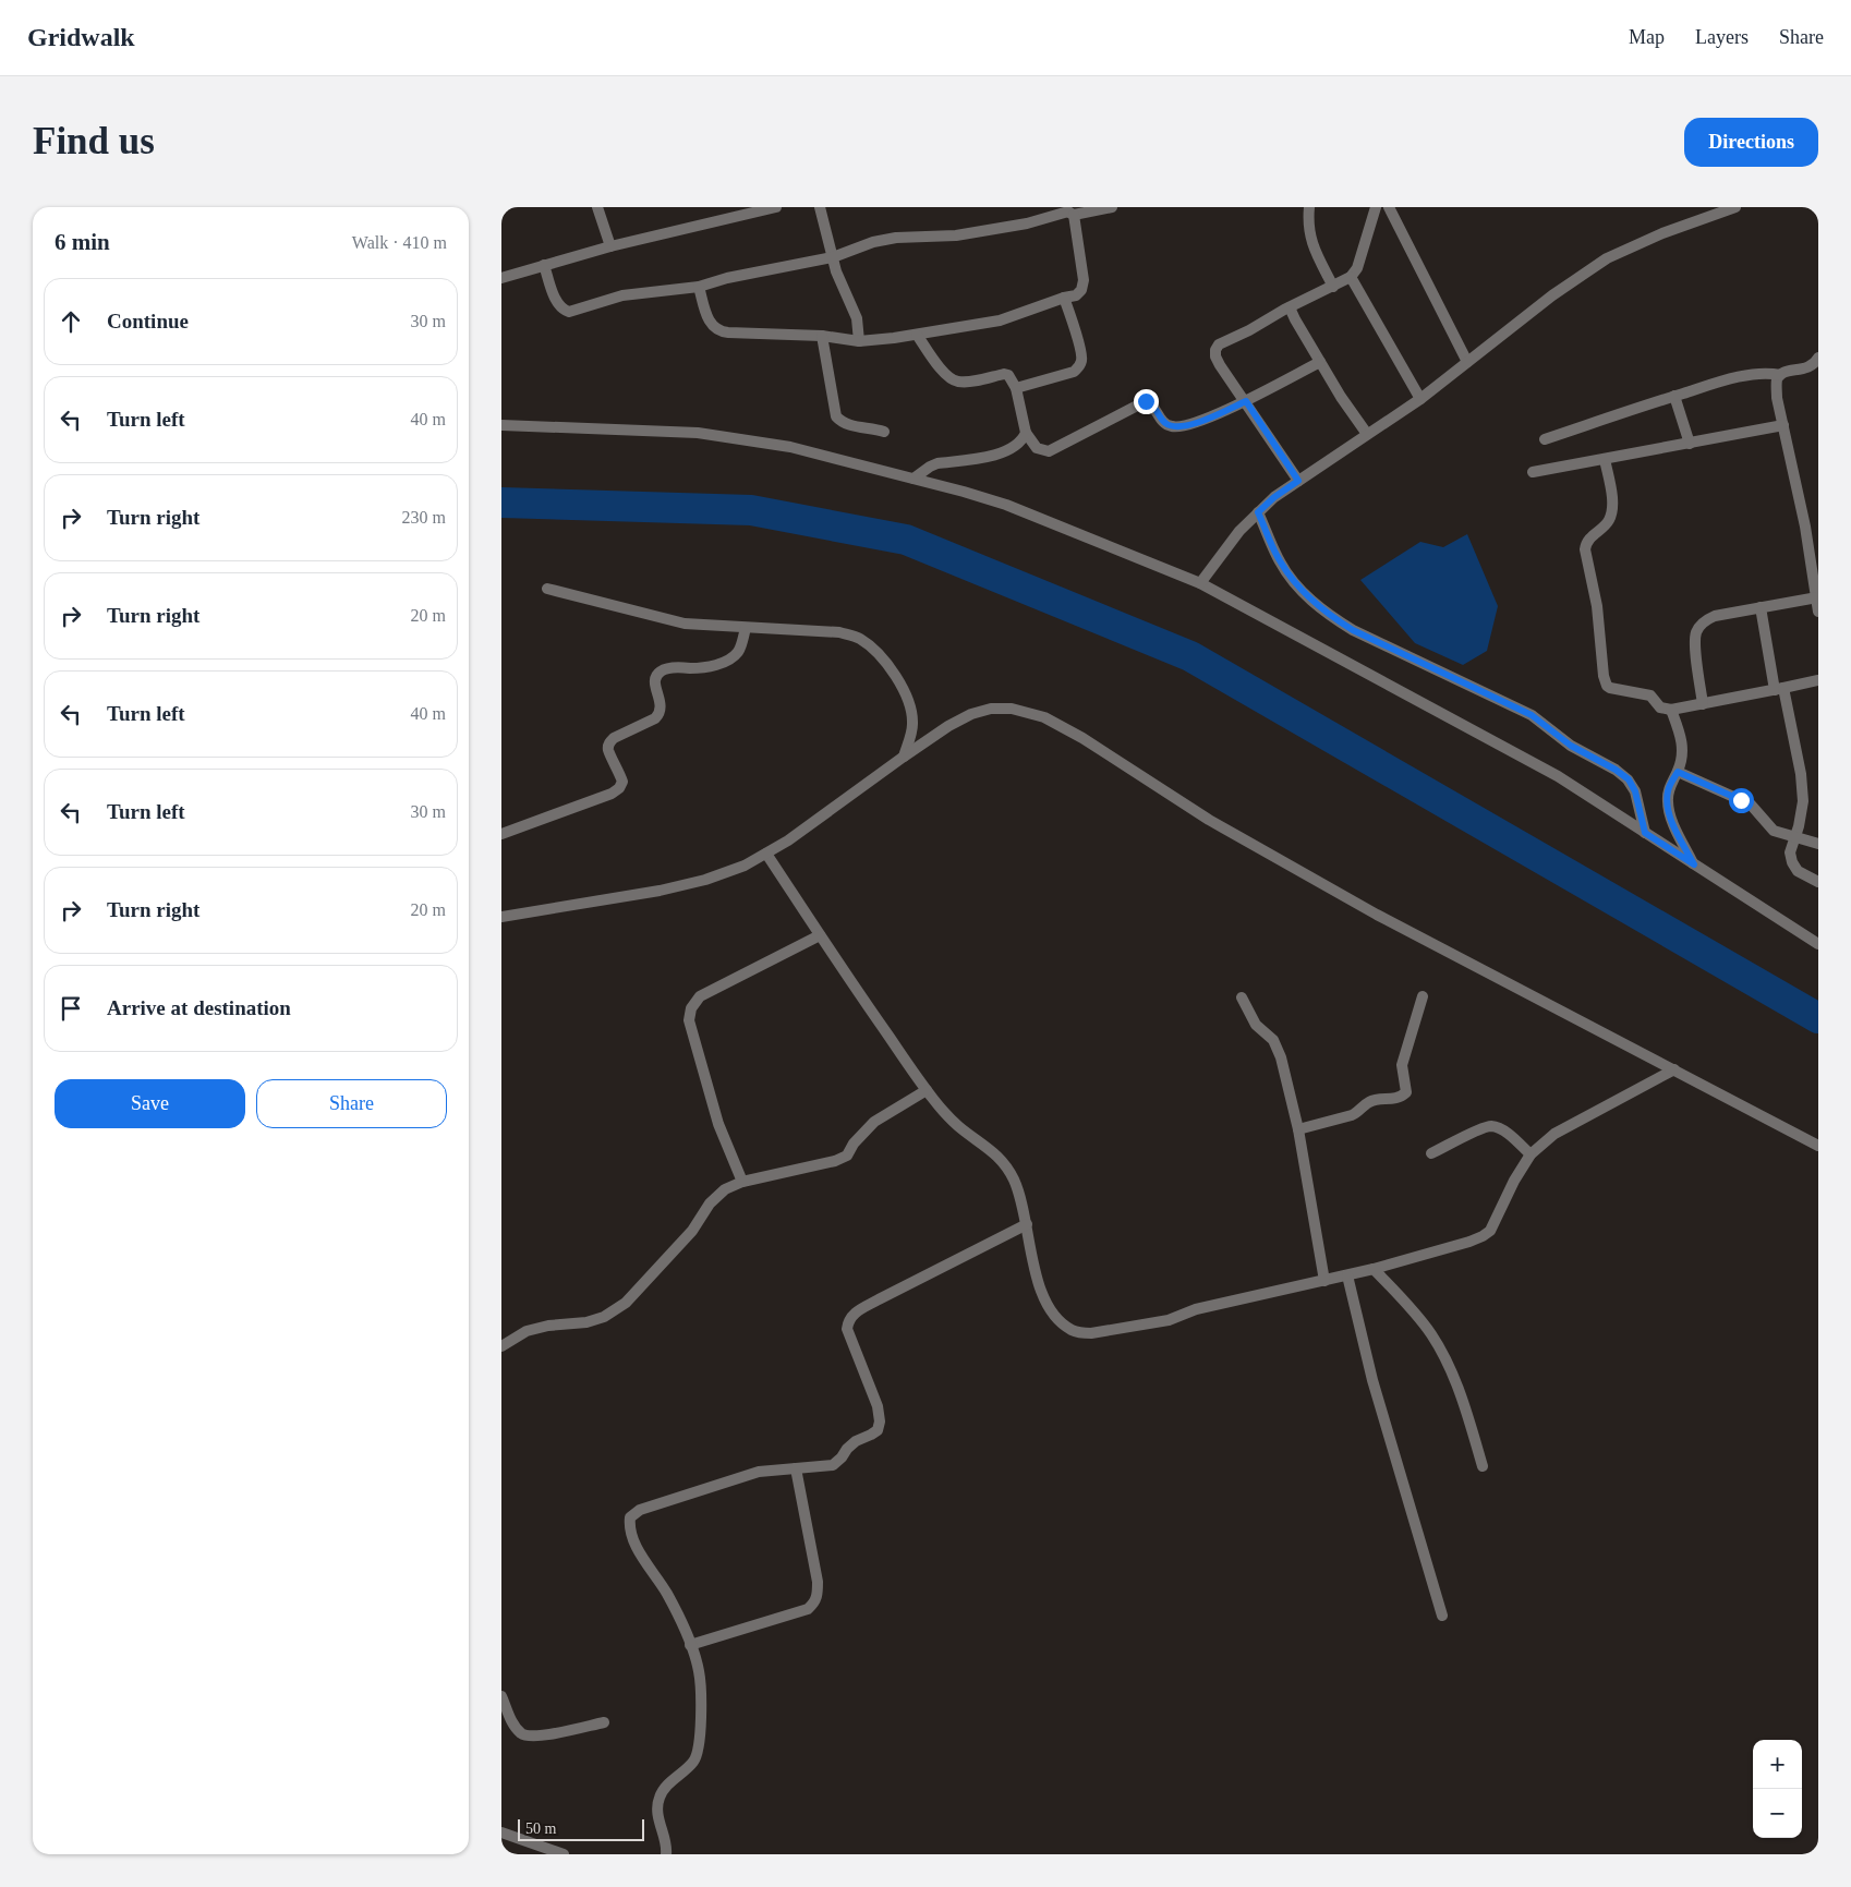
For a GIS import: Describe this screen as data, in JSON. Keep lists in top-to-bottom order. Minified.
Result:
{"scale_bar":"50 m","page":{"header":"Gridwalk","nav":["Map","Layers","Share"],"buttons":["Directions",["Save","Share"]],"title":"Find us","heading":["6 min","Walk · 410 m"],"list":[["Continue","30 m"],["Turn left","40 m"],["Turn right","230 m"],["Turn right","20 m"],["Turn left","40 m"],["Turn left","30 m"],["Turn right","20 m"],"Arrive at destination"],"map_buttons":["+","−"],"scale":"50 m"}}
